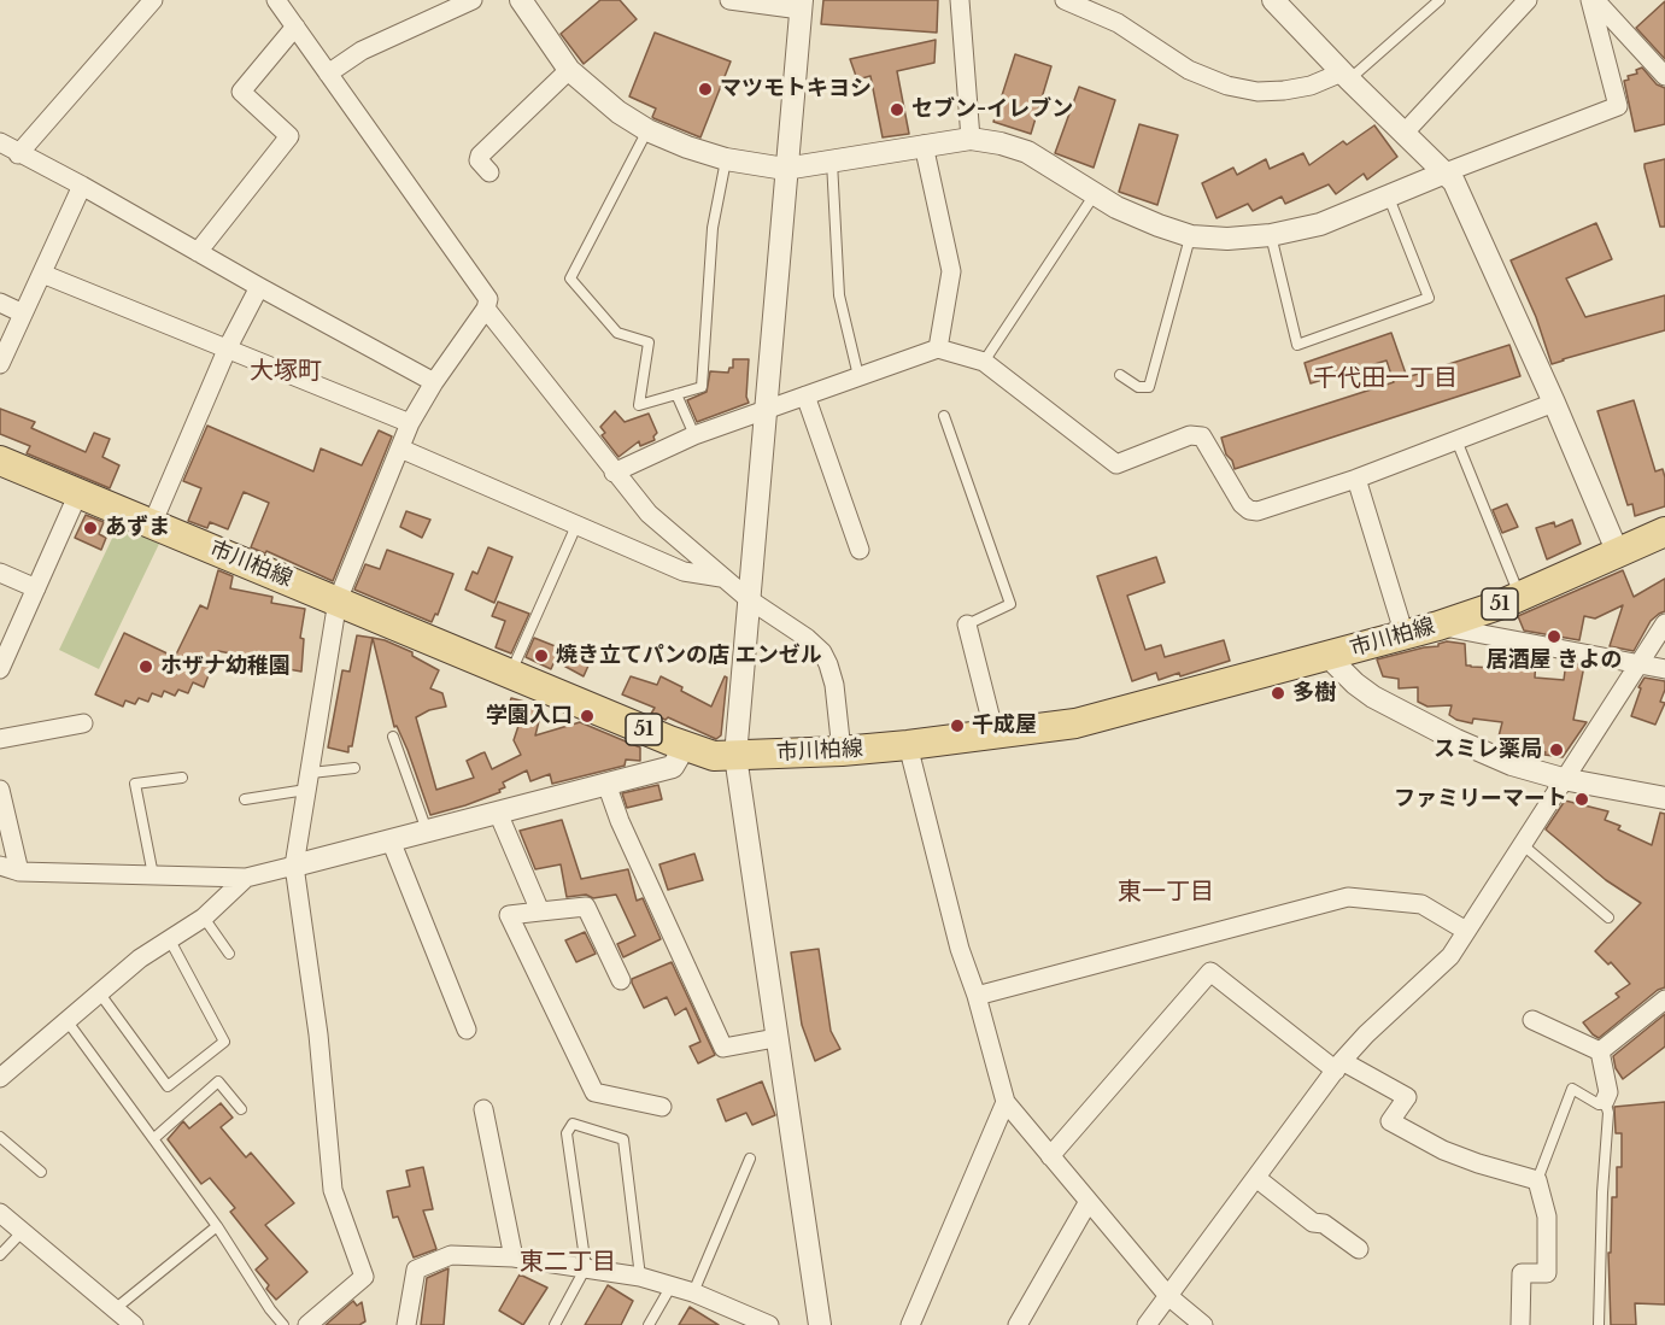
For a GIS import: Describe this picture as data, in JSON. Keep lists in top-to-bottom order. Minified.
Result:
{"streets":{"main road":["市川柏線","51"]},"districts":["大塚町","千代田一丁目","東一丁目","東二丁目"],"places":["マツモトキヨシ","セブン-イレブン","あずま","居酒屋 きよの","焼き立てパンの店 エンゼル","ホザナ幼稚園","多樹","学園入口","千成屋","スミレ薬局","ファミリーマート"]}
